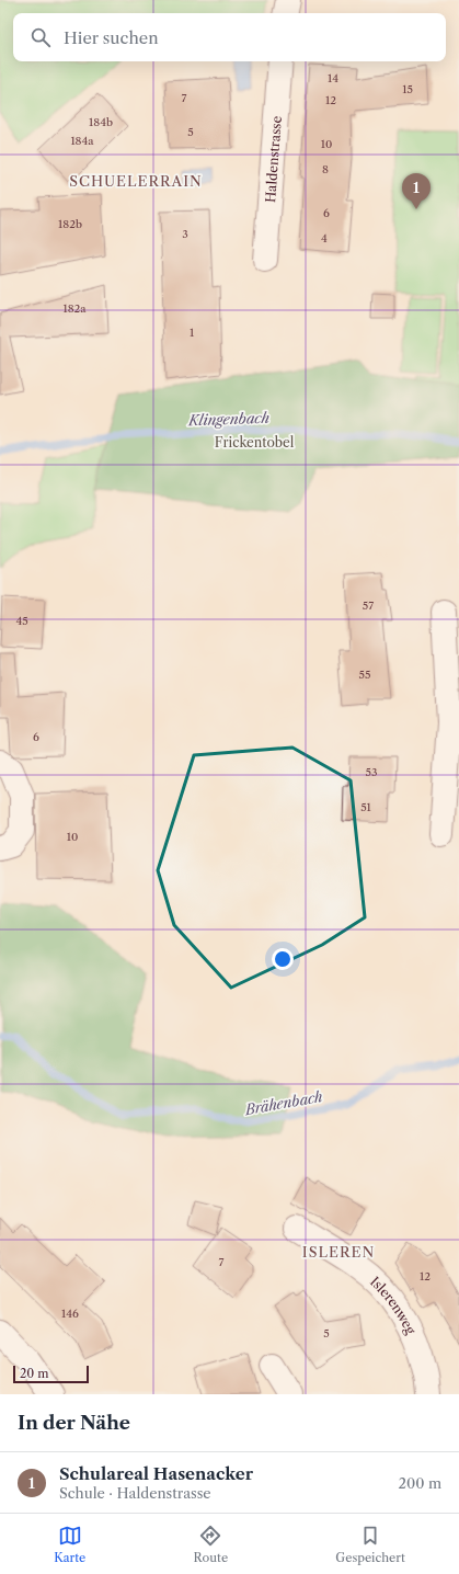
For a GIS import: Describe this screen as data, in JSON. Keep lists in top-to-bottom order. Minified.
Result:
{"streets":{"street":["Haldenstrasse","Islerenweg"]},"districts":["SCHUELERRAIN","ISLEREN"],"water":["Klingenbach","Brähenbach"],"parks":["Frickentobel"],"house_numbers":["14","15","7","12","184b","5","184a","10","8","6","182b","3","4","182a","1","57","45","55","6","53","51","10","7","12","146","5"],"scale_bar":"20 m","page":{"search":"Hier suchen","pins":"1","scale":"20 m","heading":"In der Nähe","list":[{"mark":"1","name":"Schulareal Hasenacker","note":"Schule · Haldenstrasse","value":"200 m"}],"nav":["Karte","Route","Gespeichert"]}}
